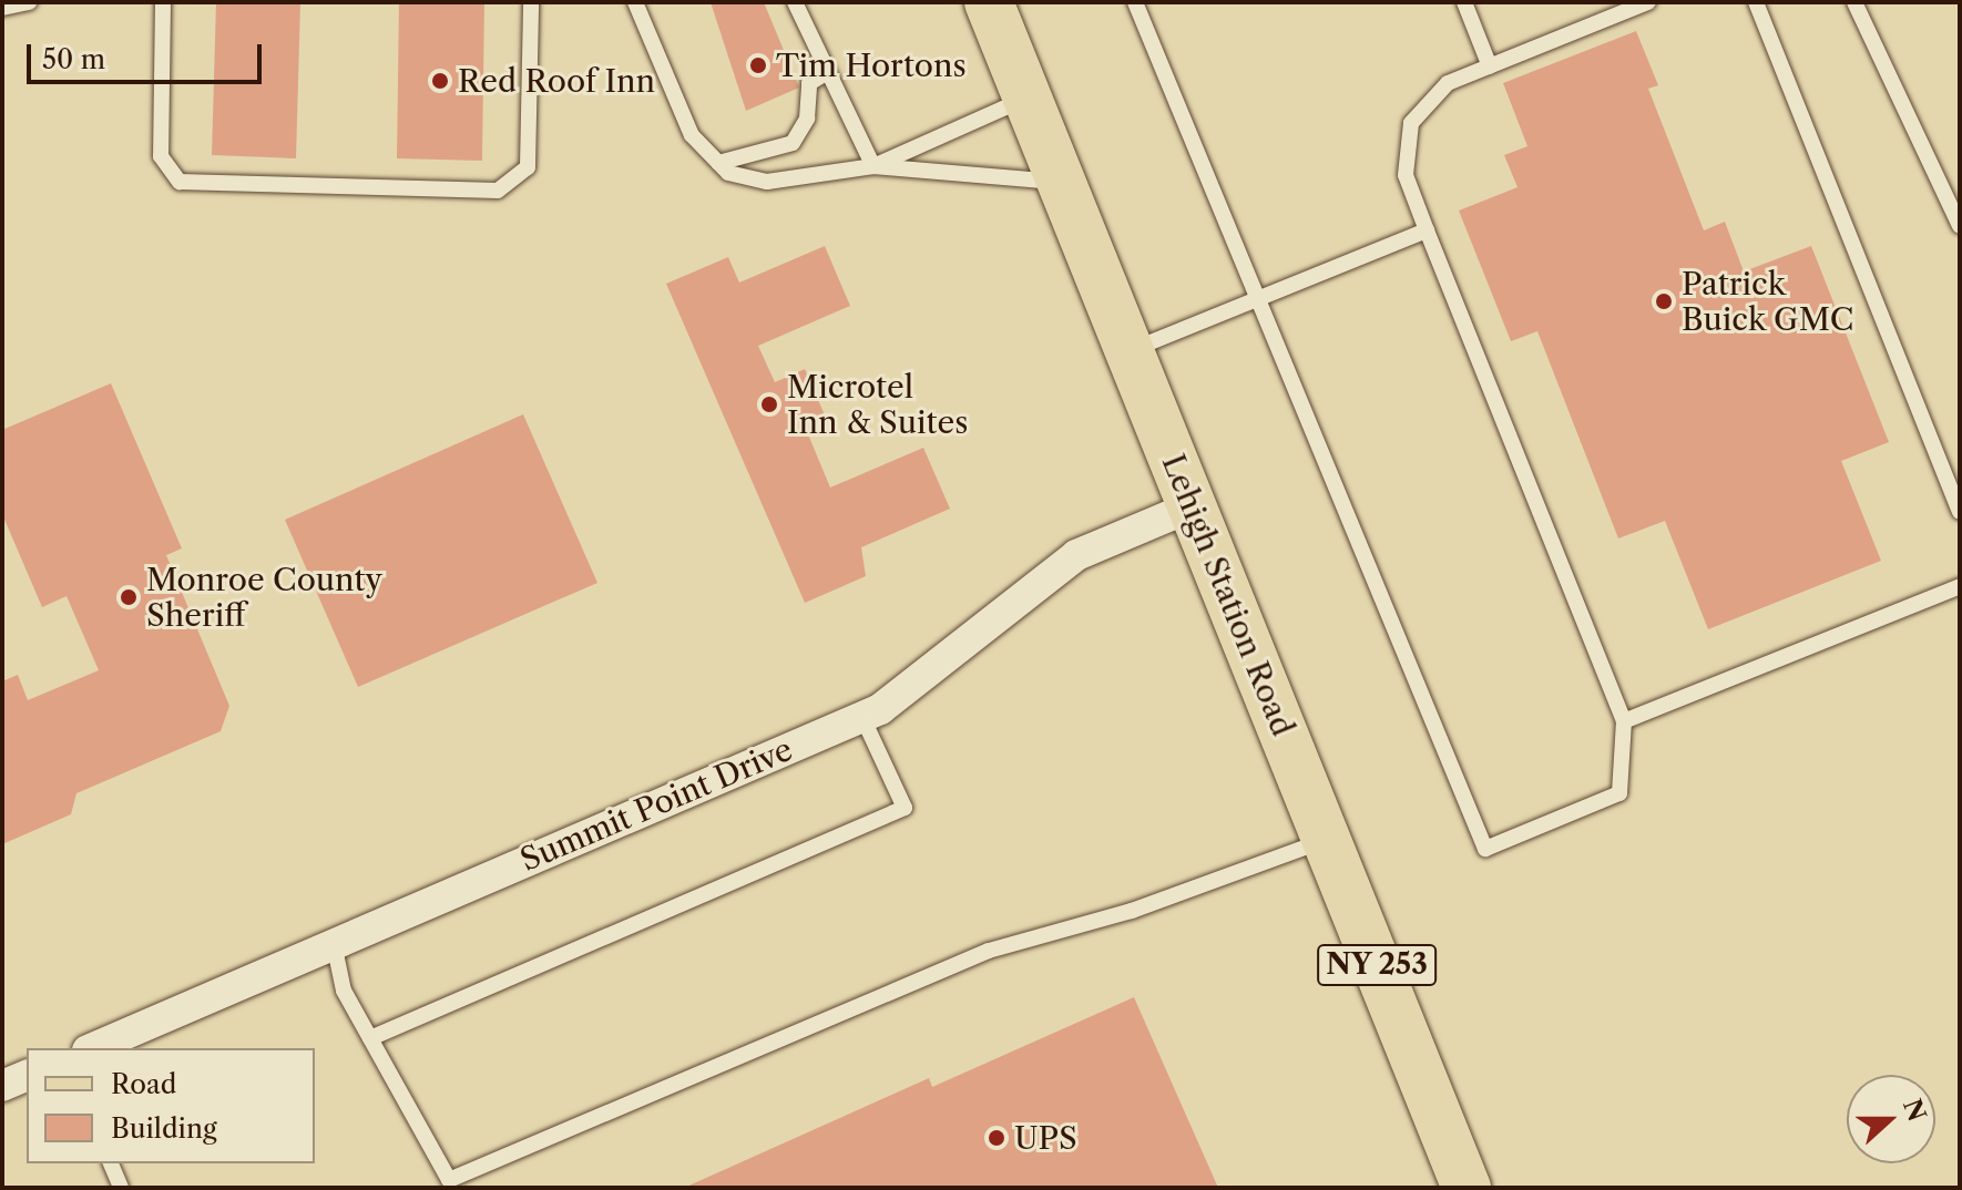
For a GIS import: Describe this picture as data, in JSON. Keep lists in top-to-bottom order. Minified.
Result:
{"streets":{"main road":["Lehigh Station Road","NY 253"],"street":["Summit Point Drive"]},"crossings":[["Lehigh Station Road","Summit Point Drive"]],"places":["Tim Hortons","Red Roof Inn","Patrick Buick GMC","Microtel Inn & Suites","Monroe County Sheriff","UPS"],"legend":["Road","Building"],"scale_bar":"50 m","north":"right"}
